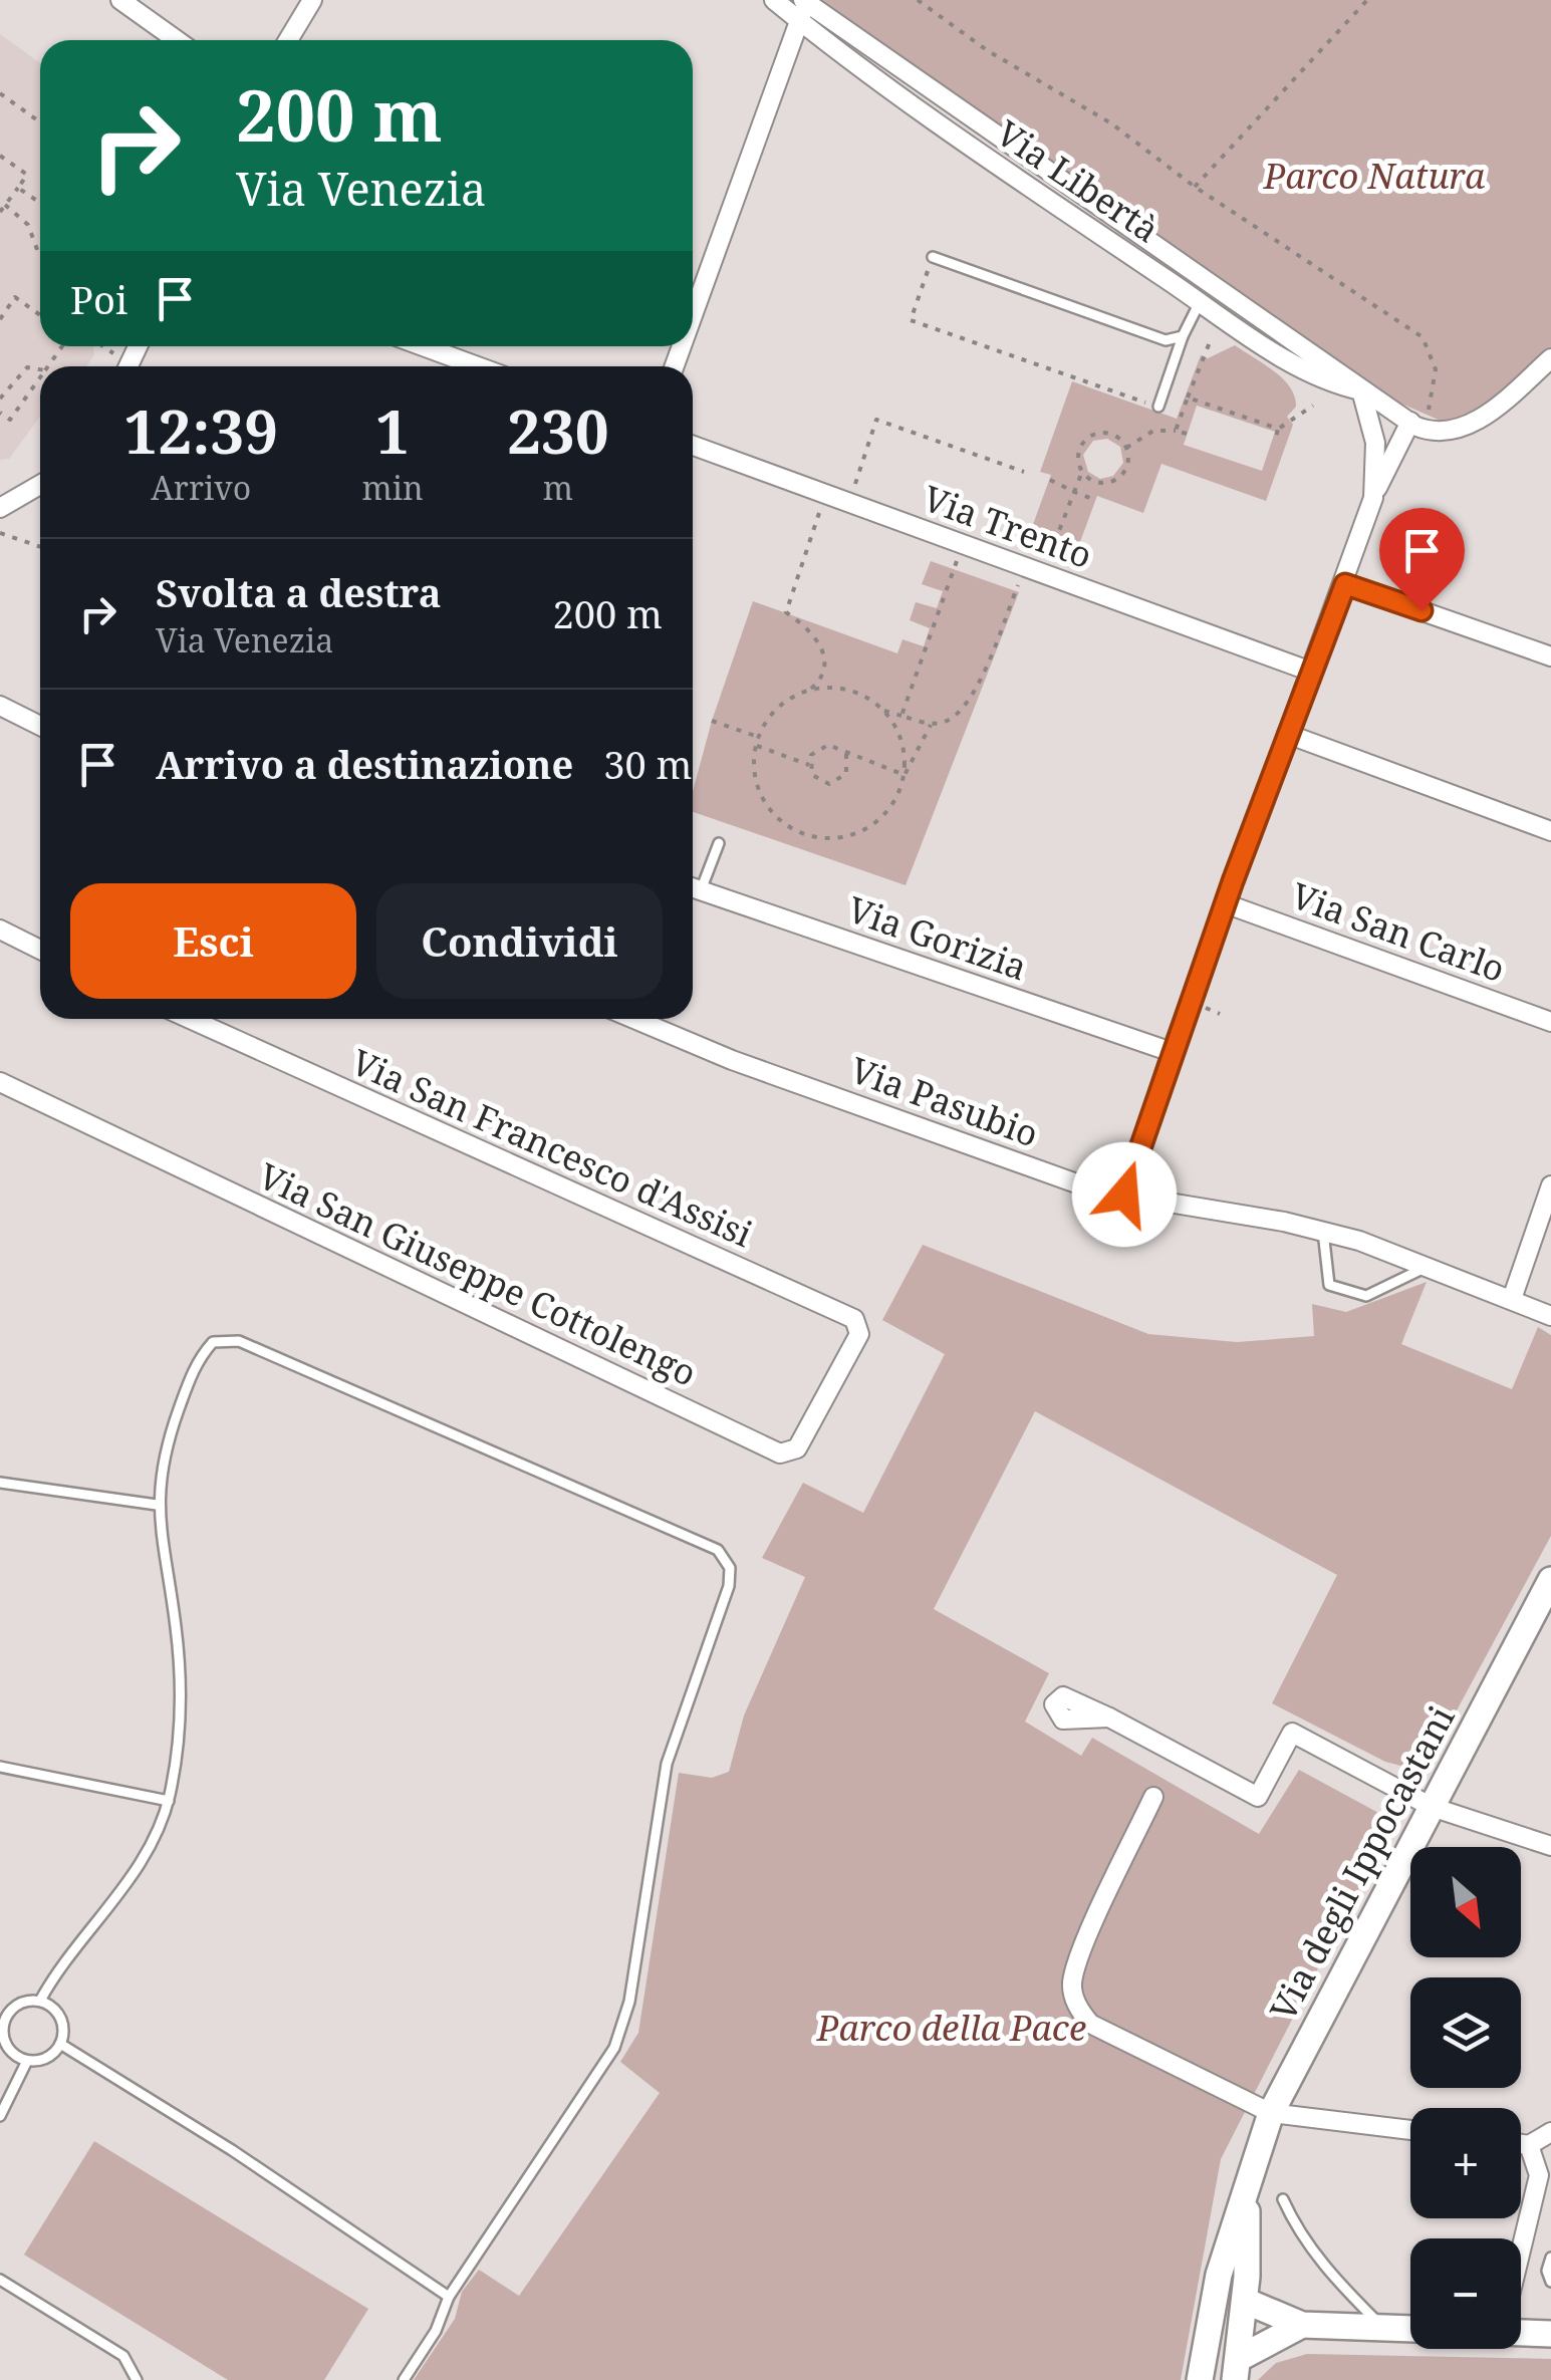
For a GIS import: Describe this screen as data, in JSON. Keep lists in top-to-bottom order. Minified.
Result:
{"streets":{"street":["Via Libertà","Via Trento","Via San Carlo","Via Gorizia","Via Pasubio","Via San Francesco d'Assisi","Via San Giuseppe Cottolengo","Via degli Ippocastani"]},"crossings":[["Via San Francesco d'Assisi","Via San Giuseppe Cottolengo"]],"parks":["Parco Natura","Parco della Pace"],"north":"bottom right","page":{"turn":["200 m","Via Venezia"],"then":"Poi","eta":["12:39","Arrivo","1","min","230","m"],"list":[{"name":"Svolta a destra","note":"Via Venezia","value":"200 m"},{"name":"Arrivo a destinazione","value":"30 m"}],"buttons":["Esci","Condividi"],"map_buttons":["+","−"]}}
